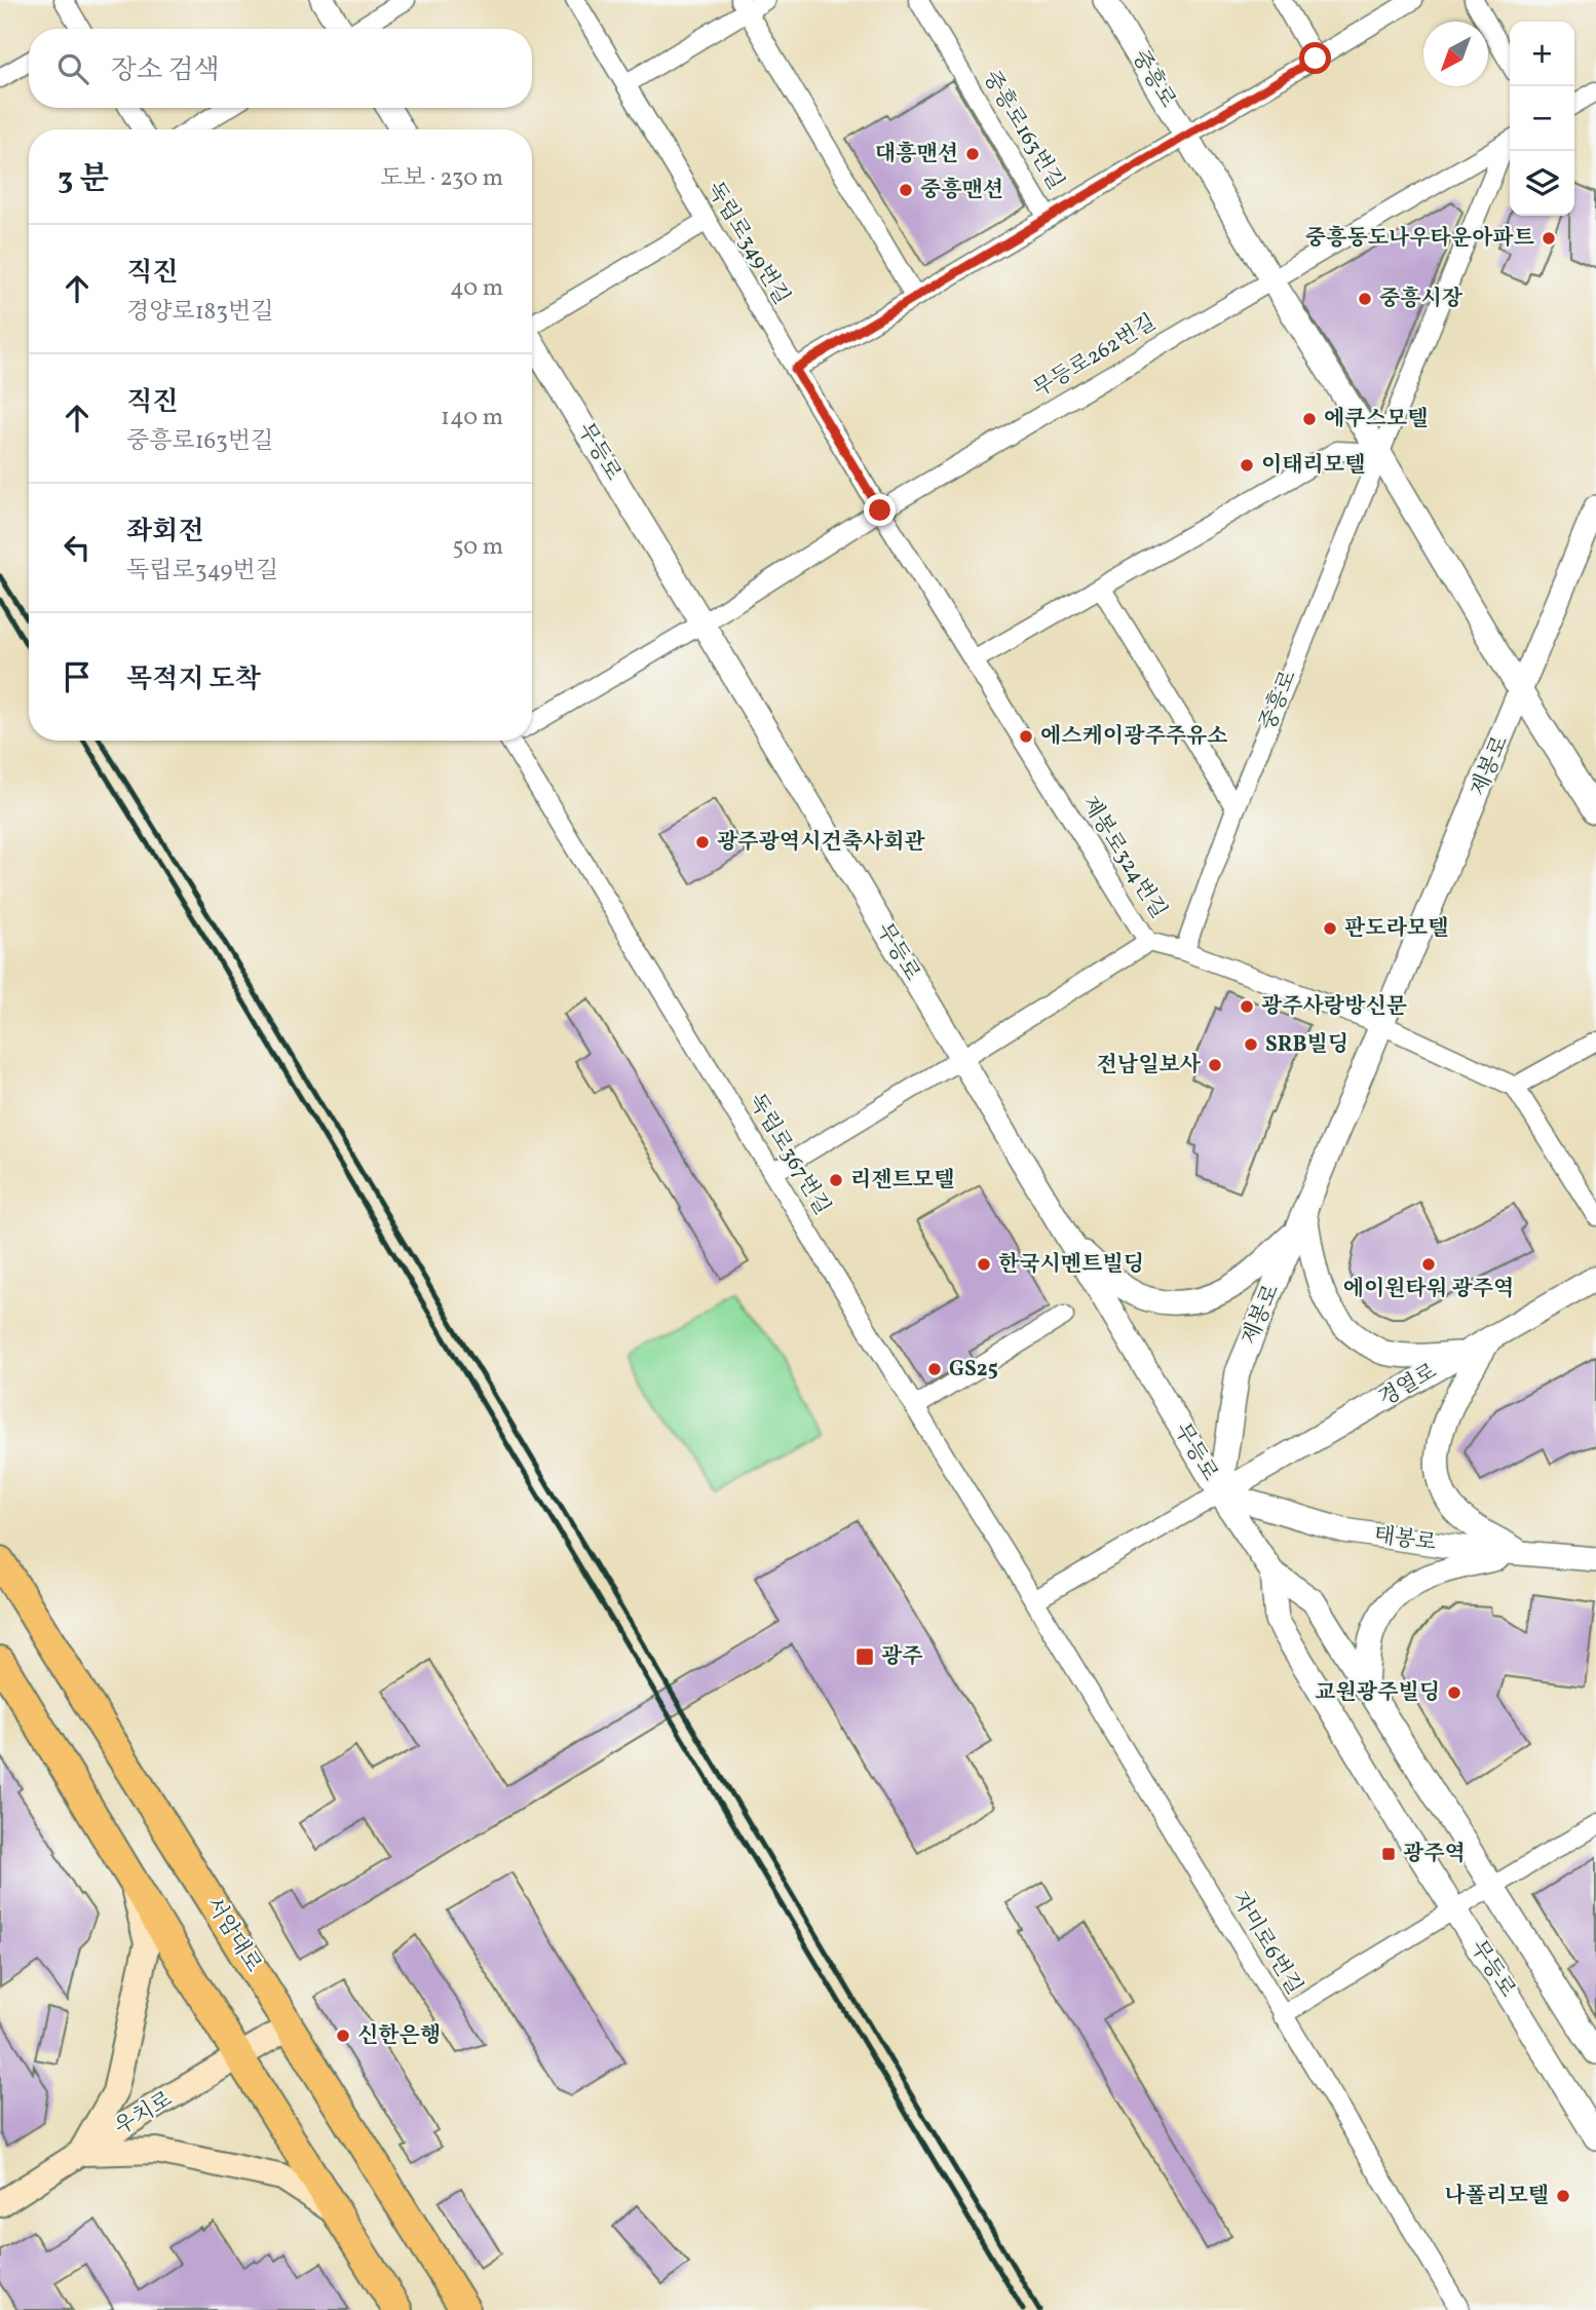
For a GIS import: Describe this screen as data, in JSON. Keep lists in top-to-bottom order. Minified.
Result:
{"streets":{"main road":["서암대로","우치로"],"street":["중흥로","중흥로163번길","독립로349번길","무등로262번길","무등로","제봉로","제봉로324번길","독립로367번길","경열로","태봉로","자미로6번길"]},"crossings":[["중흥로","중흥로163번길"],["중흥로","무등로262번길"],["중흥로","제봉로"],["중흥로","제봉로324번길"],["중흥로163번길","독립로349번길"],["독립로349번길","무등로262번길"],["독립로349번길","무등로"],["독립로349번길","제봉로324번길"],["무등로262번길","무등로"],["무등로262번길","제봉로324번길"],["무등로","제봉로"],["무등로","경열로"],["무등로","태봉로"],["제봉로","제봉로324번길"],["제봉로","경열로"],["제봉로","태봉로"],["독립로367번길","자미로6번길"],["경열로","태봉로"],["서암대로","우치로"]],"places":{"other":["대흥맨션","중흥맨션","중흥동도나우타운아파트","중흥시장","에쿠스모텔","이태리모텔","에스케이광주주유소","광주광역시건축사회관","판도라모텔","광주사랑방신문","SRB빌딩","전남일보사","리젠트모텔","한국시멘트빌딩","에이원타워 광주역","GS25","교원광주빌딩","신한은행","나폴리모텔"],"transit":["광주","광주역"]},"north":"bottom left","page":{"map_buttons":["+","−"],"search":"장소 검색","heading":["3 분","도보 · 230 m"],"list":[["직진","경양로183번길","40 m"],["직진","중흥로163번길","140 m"],["좌회전","독립로349번길","50 m"],"목적지 도착"]}}
